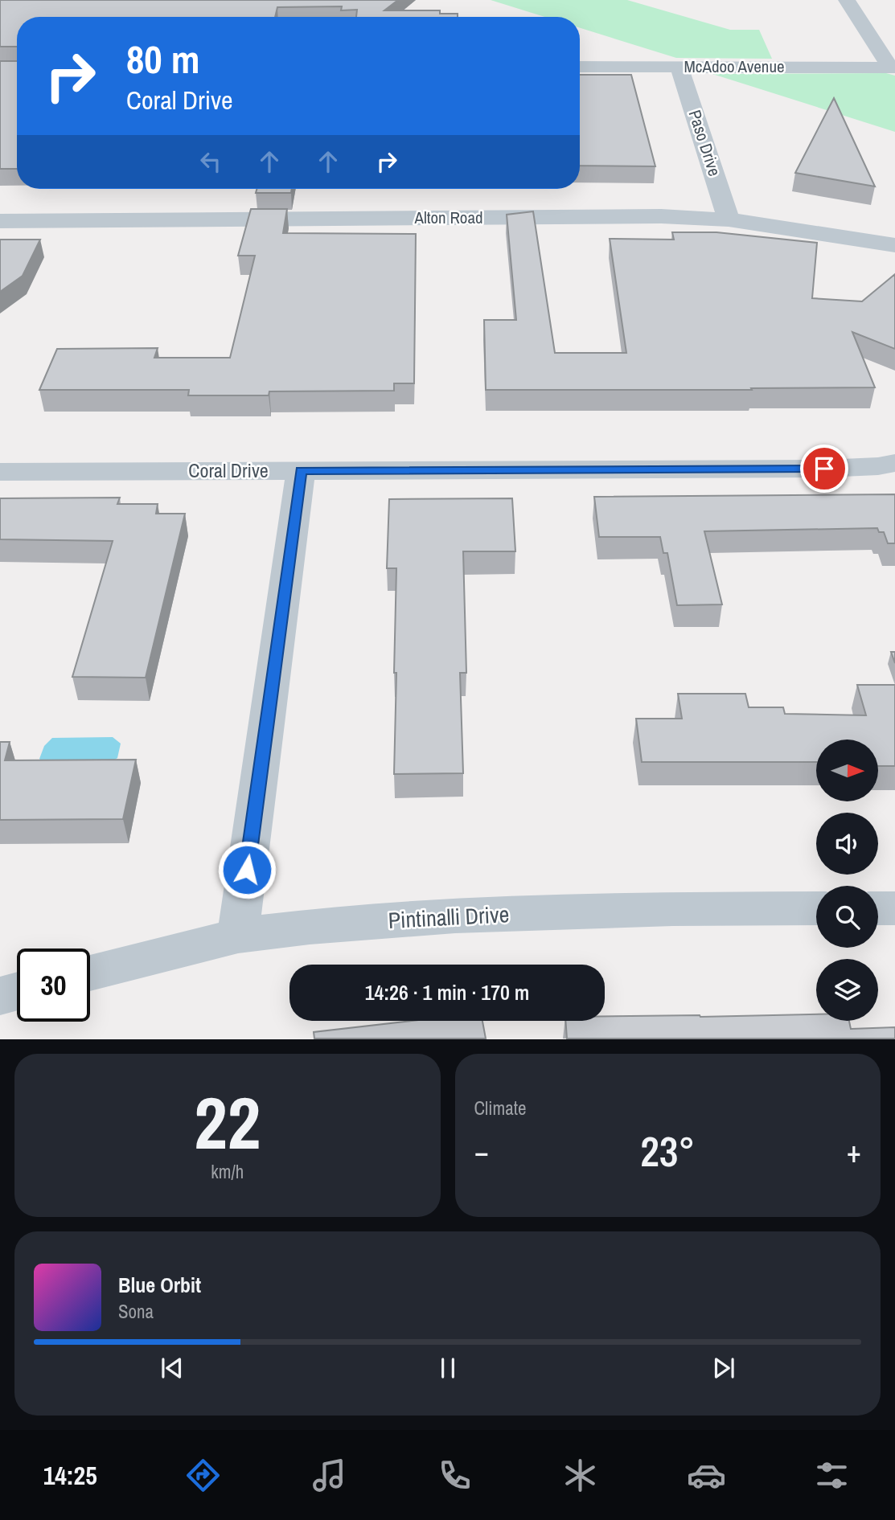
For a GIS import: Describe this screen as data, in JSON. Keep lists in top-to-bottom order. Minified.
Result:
{"streets":{"street":["McAdoo Avenue","Paso Drive","Alton Road","Coral Drive","Pintinalli Drive"]},"crossings":[["McAdoo Avenue","Paso Drive"],["Paso Drive","Alton Road"]],"north":"right","page":{"turn":["80 m","Coral Drive"],"limit":"30","trip":"14:26 · 1 min · 170 m","tile":[["22","km/h"],"Climate"],"heat":["−","23°","+"],"song":["Blue Orbit","Sona"],"tabs":"14:25"}}
